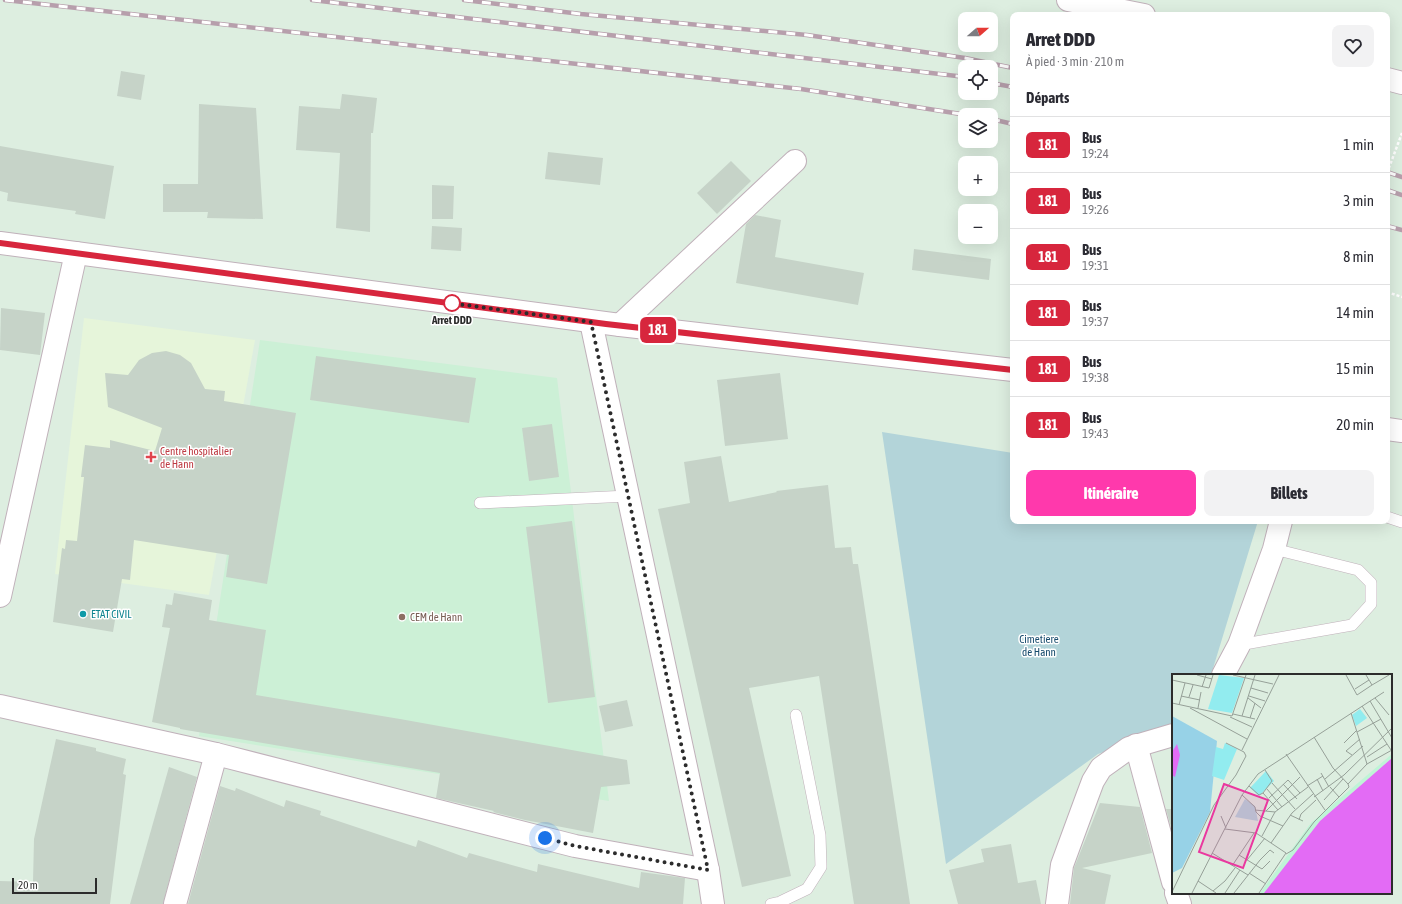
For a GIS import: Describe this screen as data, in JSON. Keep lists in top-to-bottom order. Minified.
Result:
{"parks":["Cimetiere de Hann"],"places":{"other":["Arret DDD","ETAT CIVIL","CEM de Hann"],"health":["Centre hospitalier de Hann"]},"lines":["bus line 181"],"scale_bar":"20 m","north":"right","page":{"on_map":"181","map_buttons":["+","−"],"heading":[["Arret DDD","À pied · 3 min · 210 m"],"Départs"],"list":[{"mark":"181","name":"Bus","note":"19:24","value":"1 min"},{"mark":"181","name":"Bus","note":"19:26","value":"3 min"},{"mark":"181","name":"Bus","note":"19:31","value":"8 min"},{"mark":"181","name":"Bus","note":"19:37","value":"14 min"},{"mark":"181","name":"Bus","note":"19:38","value":"15 min"},{"mark":"181","name":"Bus","note":"19:43","value":"20 min"}],"buttons":["Itinéraire","Billets"],"scale":"20 m"}}
